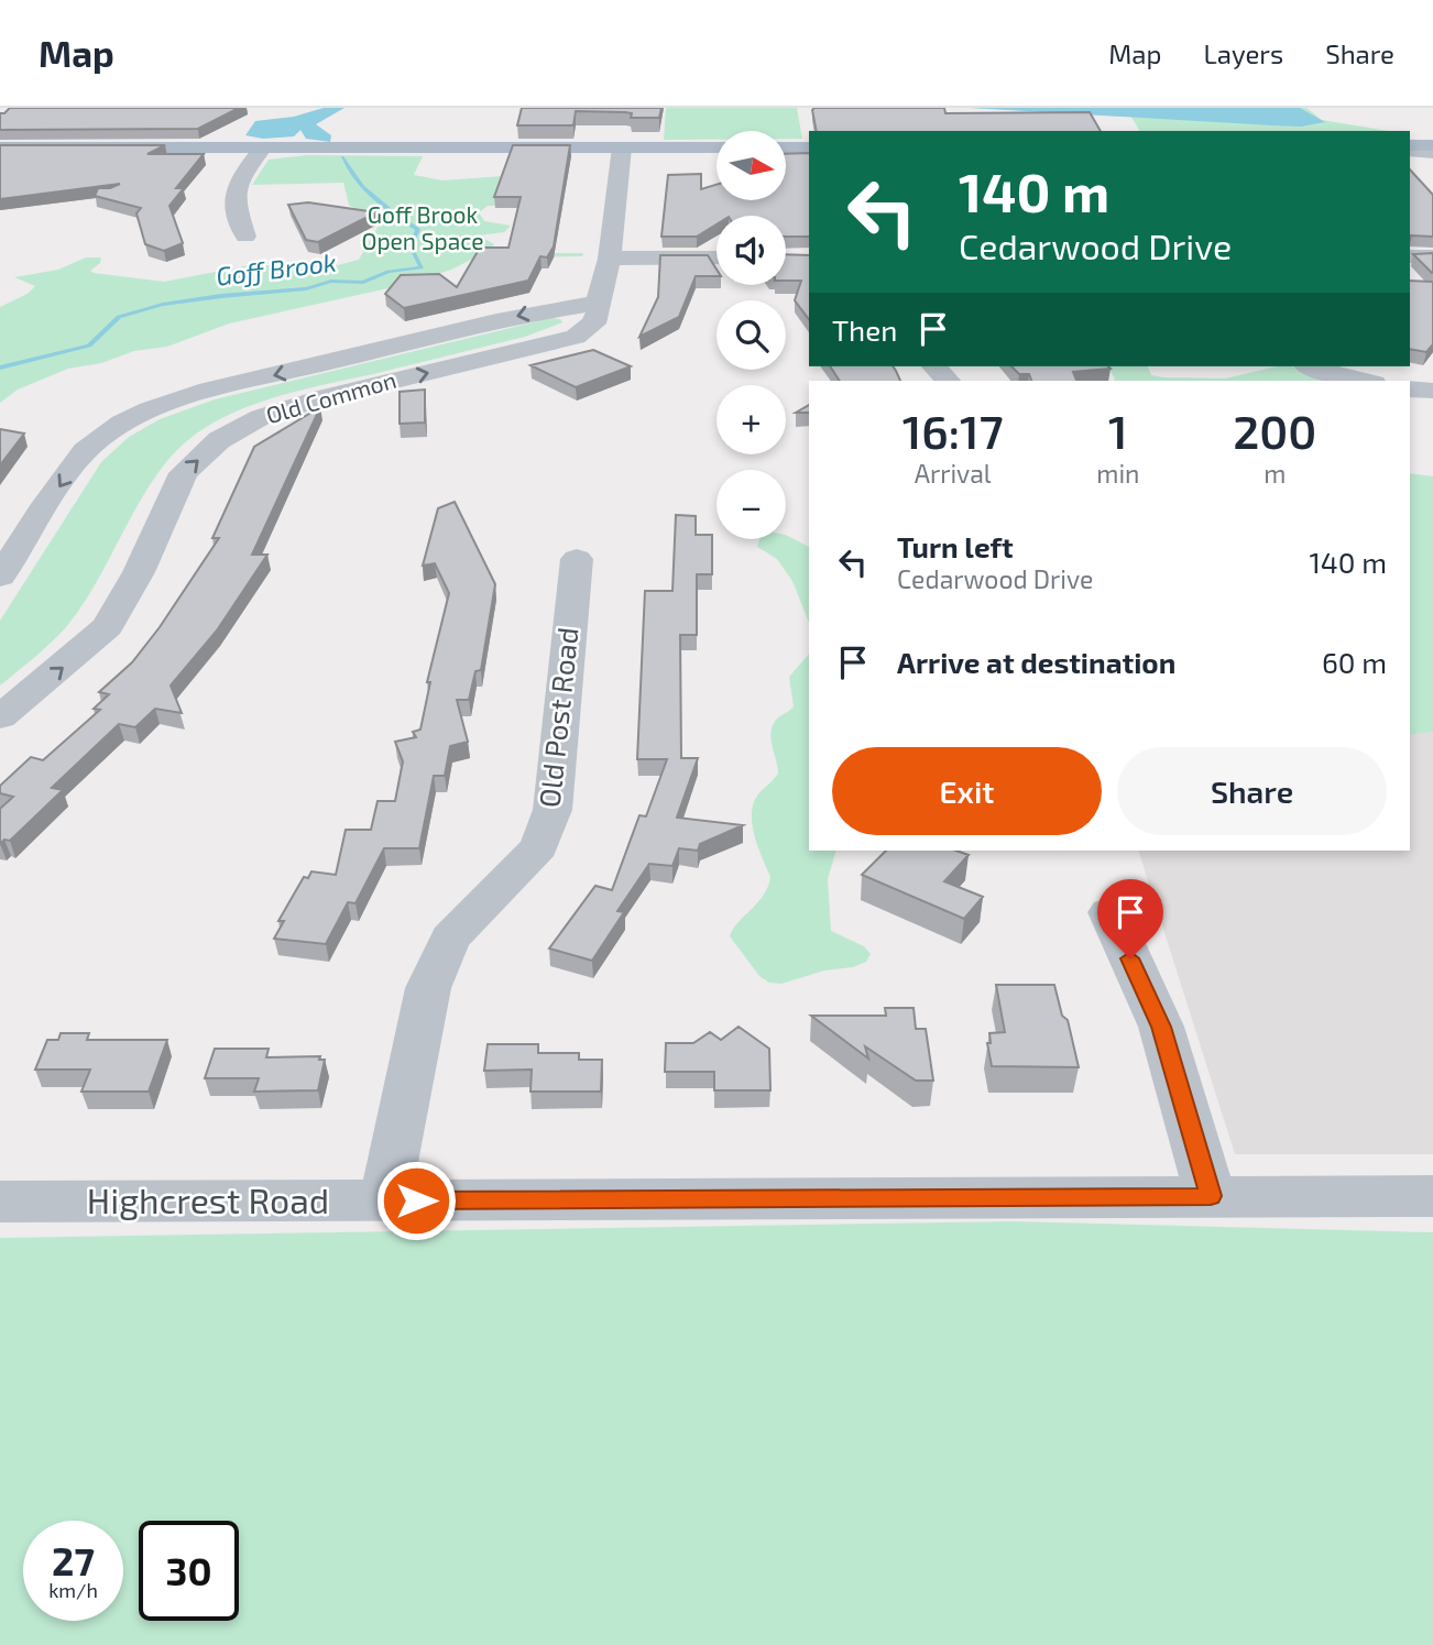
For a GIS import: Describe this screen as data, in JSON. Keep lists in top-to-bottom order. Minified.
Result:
{"streets":{"street":["Old Common","Old Post Road","Highcrest Road"]},"crossings":[["Old Post Road","Highcrest Road"]],"water":["Goff Brook"],"parks":["Goff Brook Open Space"],"north":"right","page":{"header":"Map","nav":["Map","Layers","Share"],"map_buttons":["+","−"],"turn":["140 m","Cedarwood Drive"],"then":"Then","eta":["16:17","Arrival","1","min","200","m"],"list":[{"name":"Turn left","note":"Cedarwood Drive","value":"140 m"},{"name":"Arrive at destination","value":"60 m"}],"buttons":["Exit","Share"],"speed":"27 km/h","limit":"30"}}
